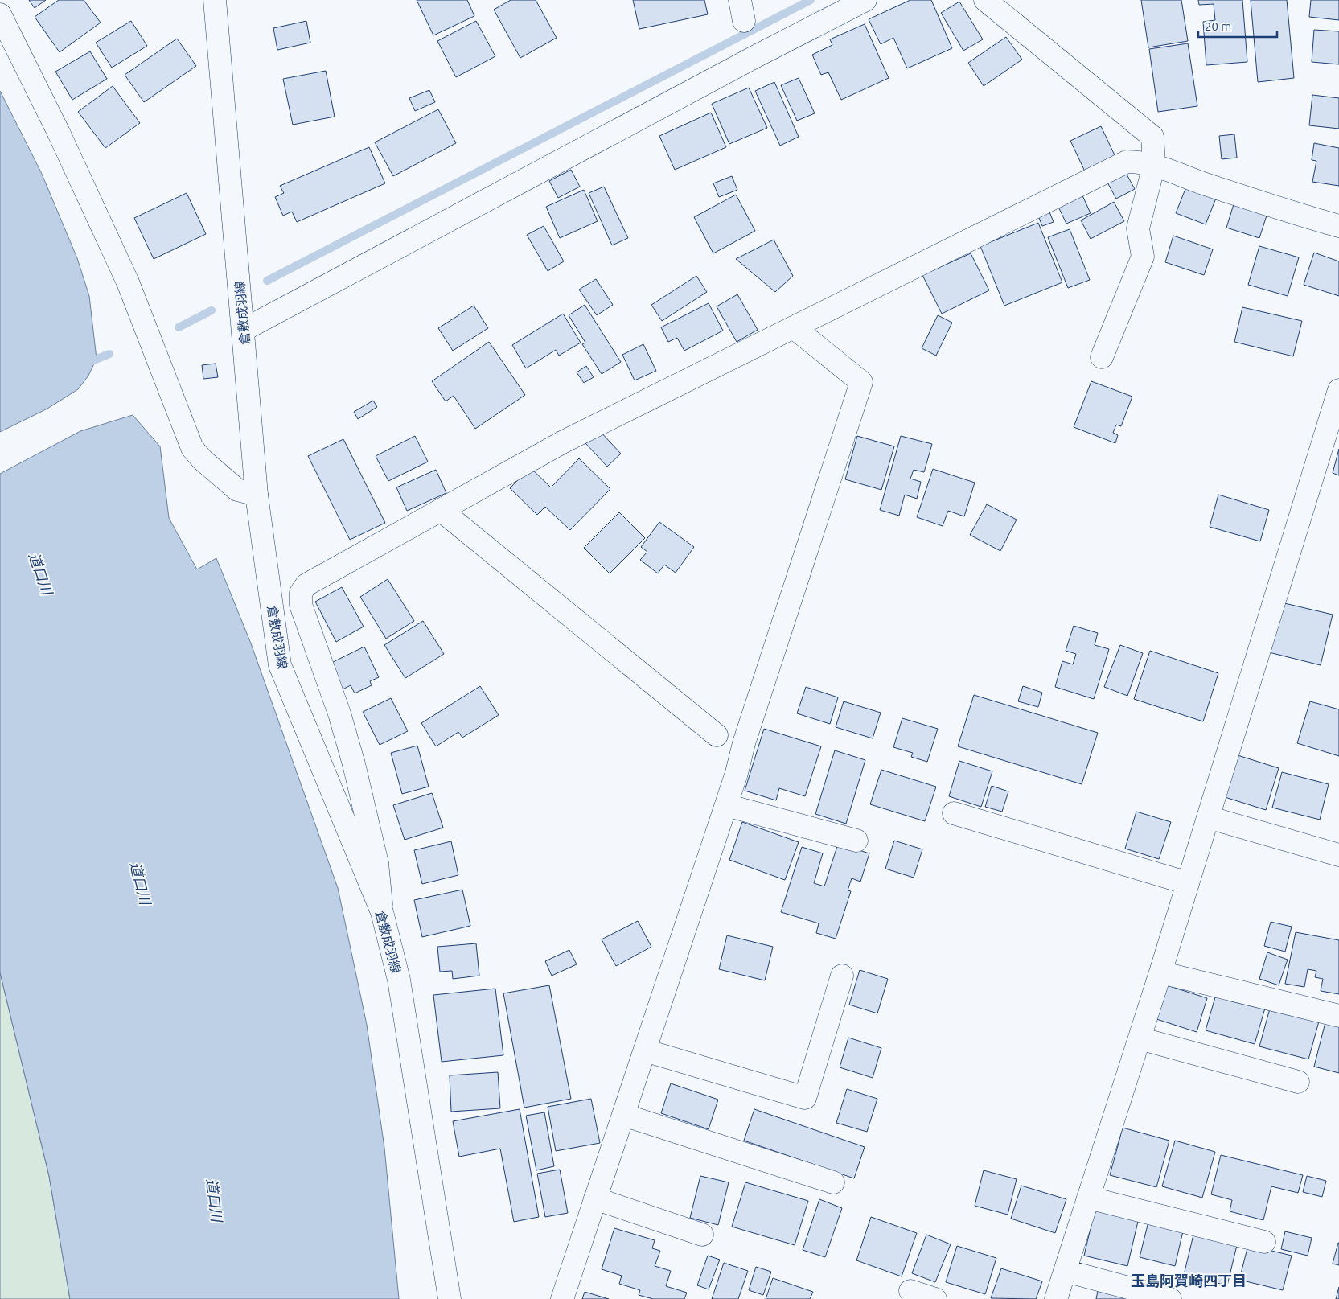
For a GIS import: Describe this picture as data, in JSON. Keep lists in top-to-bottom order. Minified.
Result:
{"streets":{"street":["倉敷成羽線"]},"districts":["玉島阿賀崎四丁目"],"water":["道口川"],"scale_bar":"20 m"}
